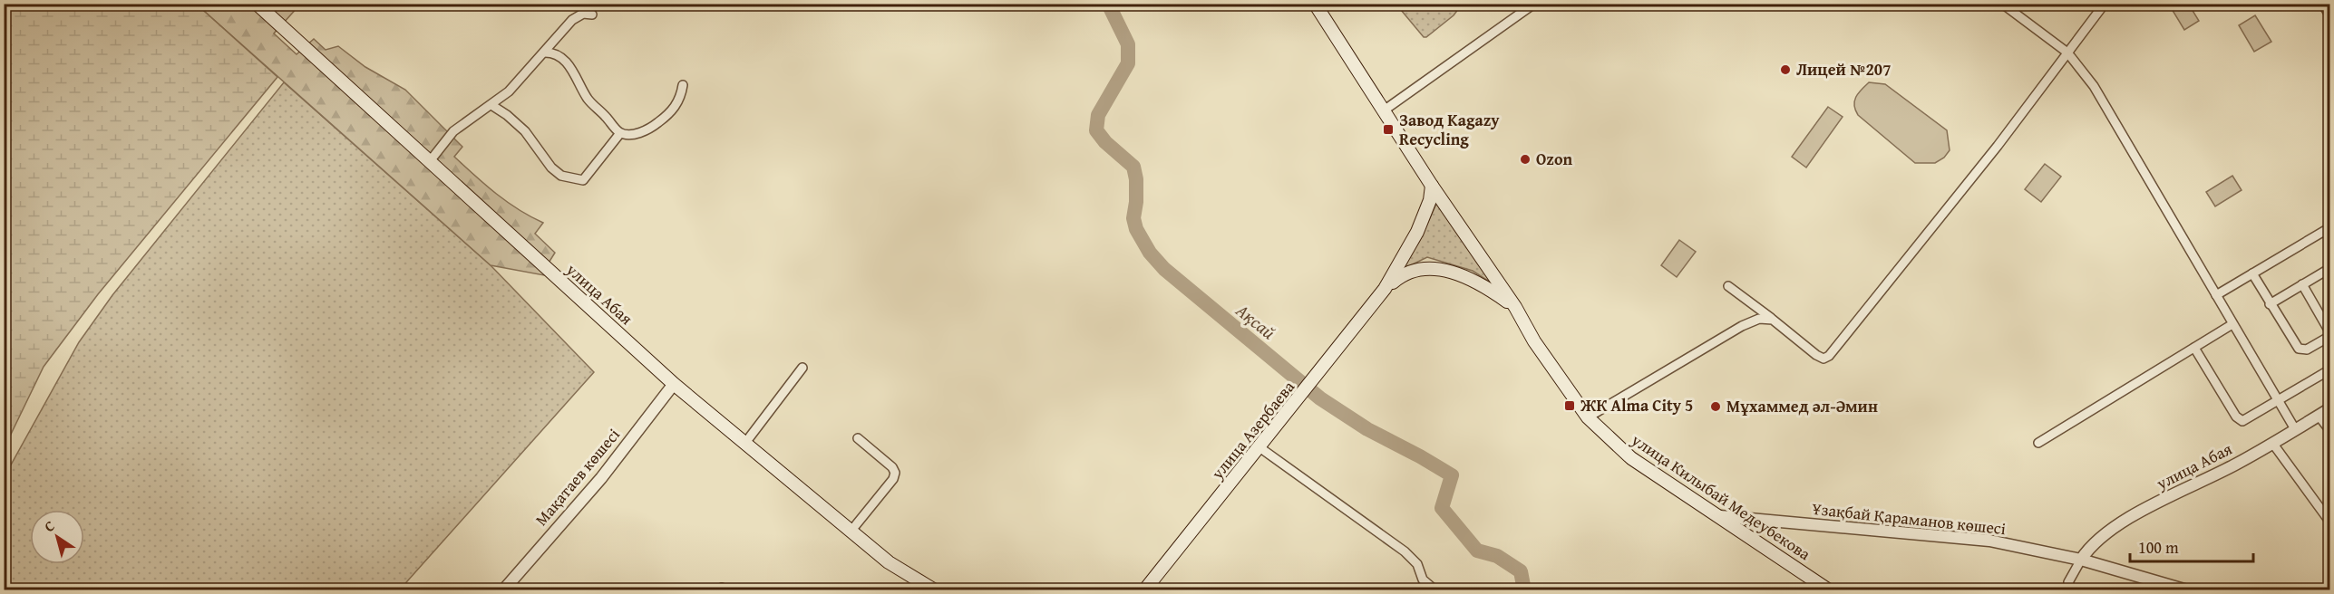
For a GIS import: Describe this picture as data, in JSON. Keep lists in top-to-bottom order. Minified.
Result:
{"streets":{"main road":["улица Абая","улица Азербаева","улица Килыбай Медеубекова"],"street":["Мақатаев көшесі","Ұзақбай Қараманов көшесі"]},"crossings":[["улица Абая","Мақатаев көшесі"],["улица Абая","Ұзақбай Қараманов көшесі"],["улица Азербаева","улица Килыбай Медеубекова"],["улица Килыбай Медеубекова","Ұзақбай Қараманов көшесі"]],"water":["Ақсай"],"places":{"other":["Лицей №207","Ozon","Мұхаммед әл-Әмин"],"transit":["Завод Kagazy Recycling","ЖК Alma City 5"]},"scale_bar":"100 m","north":"top left"}
